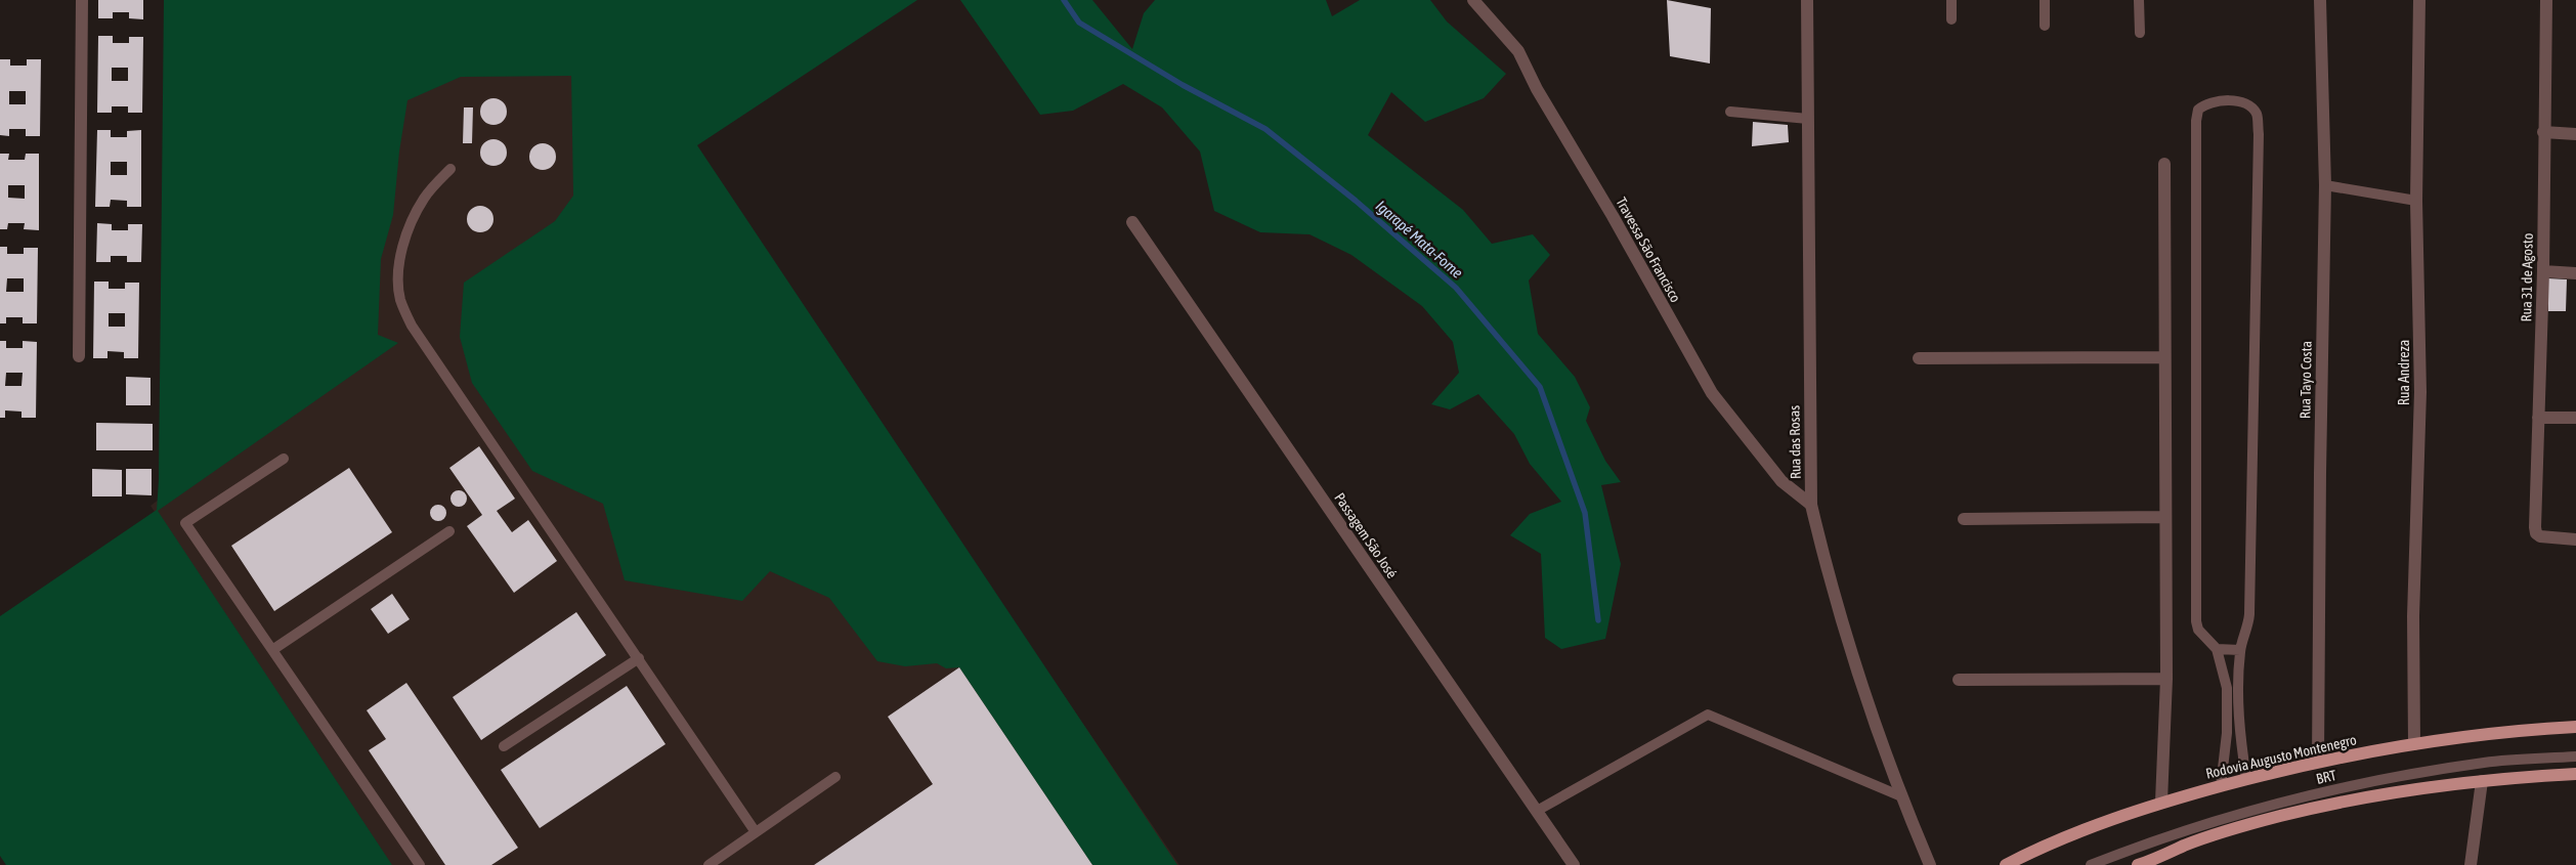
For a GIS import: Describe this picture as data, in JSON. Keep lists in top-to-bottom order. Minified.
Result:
{"streets":{"main road":["Rodovia Augusto Montenegro"],"street":["Travessa São Francisco","Rua 31 de Agosto","Rua Andreza","Rua Tayo Costa","Rua das Rosas","Passagem São José"],"lane":["BRT"]},"crossings":[["Travessa São Francisco","Rua das Rosas"],["Rua Andreza","Rodovia Augusto Montenegro"],["Rua Tayo Costa","Rodovia Augusto Montenegro"]],"water":["Igarapé Mata-Fome"]}
